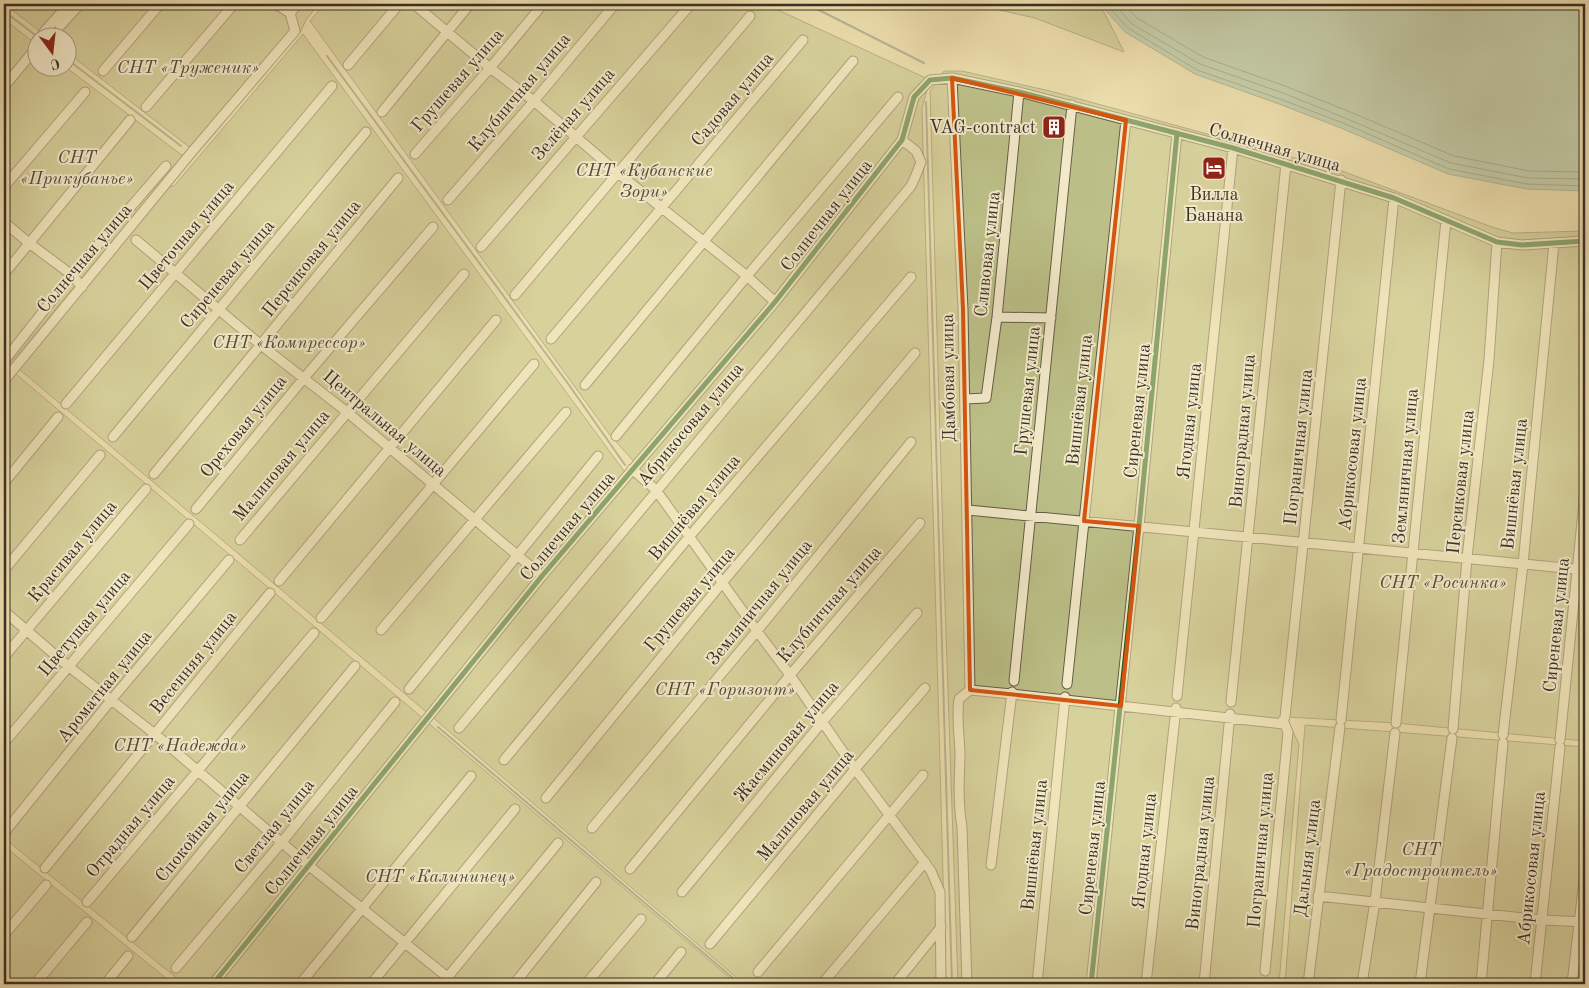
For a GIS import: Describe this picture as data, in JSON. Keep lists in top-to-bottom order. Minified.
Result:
{"streets":{"street":["Грушевая улица","Клубничная улица","Садовая улица","Зелёная улица","Солнечная улица","Цветочная улица","Сливовая улица","Персиковая улица","Сиреневая улица","Дамбовая улица","Вишнёвая улица","Ягодная улица","Центральная улица","Абрикосовая улица","Ореховая улица","Виноградная улица","Пограничная улица","Малиновая улица","Земляничная улица","Красивая улица","Цветущая улица","Весенняя улица","Ароматная улица","Жасминовая улица","Отрадная улица","Спокойная улица","Светлая улица","Дальняя улица"]},"crossings":[["Грушевая улица","Солнечная улица"],["Солнечная улица","Сливовая улица"],["Солнечная улица","Персиковая улица"],["Солнечная улица","Сиреневая улица"],["Солнечная улица","Дамбовая улица"],["Солнечная улица","Вишнёвая улица"],["Солнечная улица","Ягодная улица"],["Солнечная улица","Центральная улица"],["Солнечная улица","Абрикосовая улица"],["Солнечная улица","Виноградная улица"],["Солнечная улица","Пограничная улица"],["Солнечная улица","Земляничная улица"],["Цветочная улица","Центральная улица"],["Сливовая улица","Дамбовая улица"],["Персиковая улица","Центральная улица"],["Сиреневая улица","Центральная улица"],["Сиреневая улица","Абрикосовая улица"],["Центральная улица","Ореховая улица"],["Центральная улица","Малиновая улица"],["Абрикосовая улица","Дальняя улица"]],"parks":["СНТ «Труженик»","СНТ «Прикубанье»","СНТ «Кубанские Зори»","СНТ «Компрессор»","СНТ «Росинка»","СНТ «Горизонт»","СНТ «Надежда»","СНТ «Градостроитель»","СНТ «Калининец»"],"places":{"building":["VAG-contract"],"hotel":["Вилла Банана"]},"north":"bottom"}
